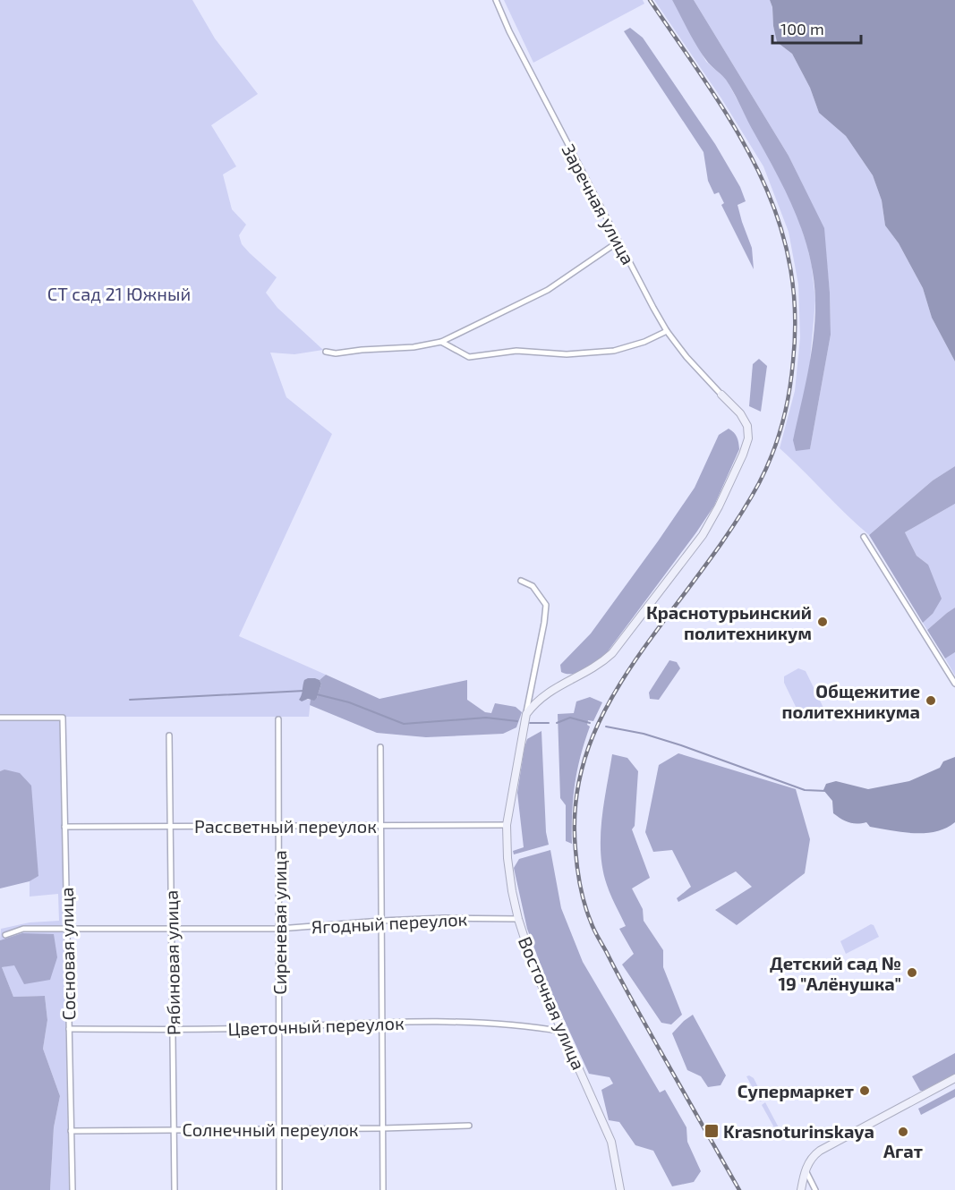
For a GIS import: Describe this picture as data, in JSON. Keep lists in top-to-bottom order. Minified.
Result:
{"streets":{"street":["Заречная улица","Рассветный переулок","Сиреневая улица","Ягодный переулок","Сосновая улица","Рябиновая улица","Восточная улица","Цветочный переулок","Солнечный переулок"]},"crossings":[["Рассветный переулок","Сиреневая улица"],["Рассветный переулок","Сосновая улица"],["Рассветный переулок","Рябиновая улица"],["Рассветный переулок","Восточная улица"],["Сиреневая улица","Ягодный переулок"],["Сиреневая улица","Цветочный переулок"],["Сиреневая улица","Солнечный переулок"],["Ягодный переулок","Сосновая улица"],["Ягодный переулок","Рябиновая улица"],["Ягодный переулок","Восточная улица"],["Сосновая улица","Цветочный переулок"],["Сосновая улица","Солнечный переулок"],["Рябиновая улица","Цветочный переулок"],["Рябиновая улица","Солнечный переулок"],["Восточная улица","Цветочный переулок"]],"parks":["СТ сад 21 Южный"],"places":{"other":["Краснотурьинский политехникум","Общежитие политехникума","Детский сад № 19 \"Алёнушка\"","Супермаркет","Агат"],"transit":["Krasnoturinskaya"]},"scale_bar":"100 m"}
